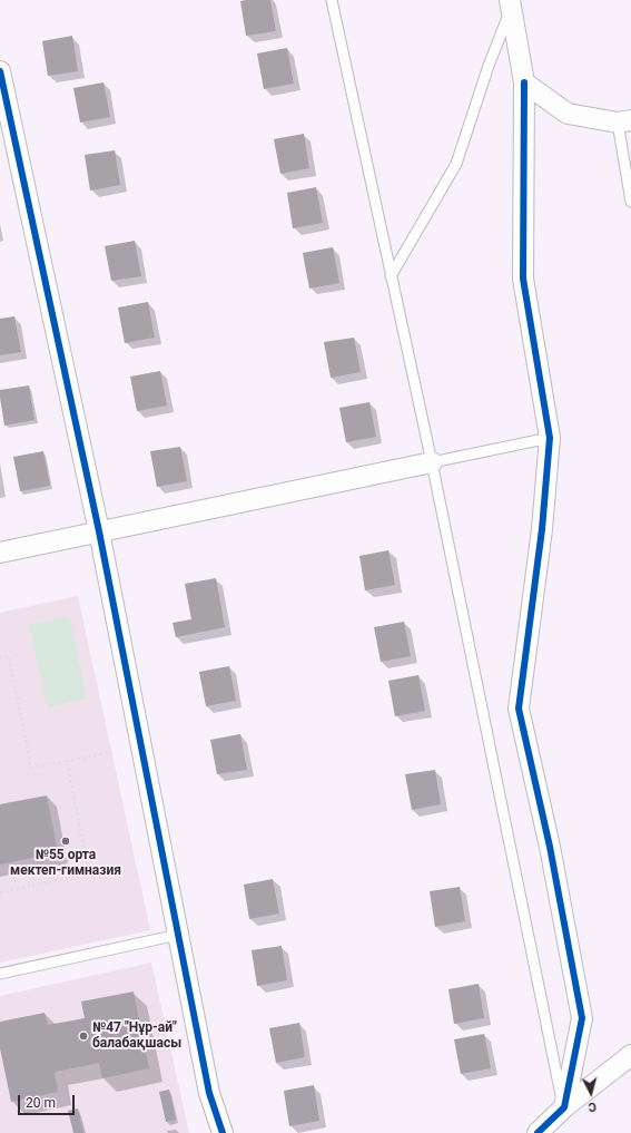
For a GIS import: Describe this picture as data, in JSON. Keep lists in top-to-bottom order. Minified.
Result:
{"places":["№55 орта мектеп-гимназия","№47 \"Нұр-ай\" балабақшасы"],"scale_bar":"20 m","north":"bottom"}
